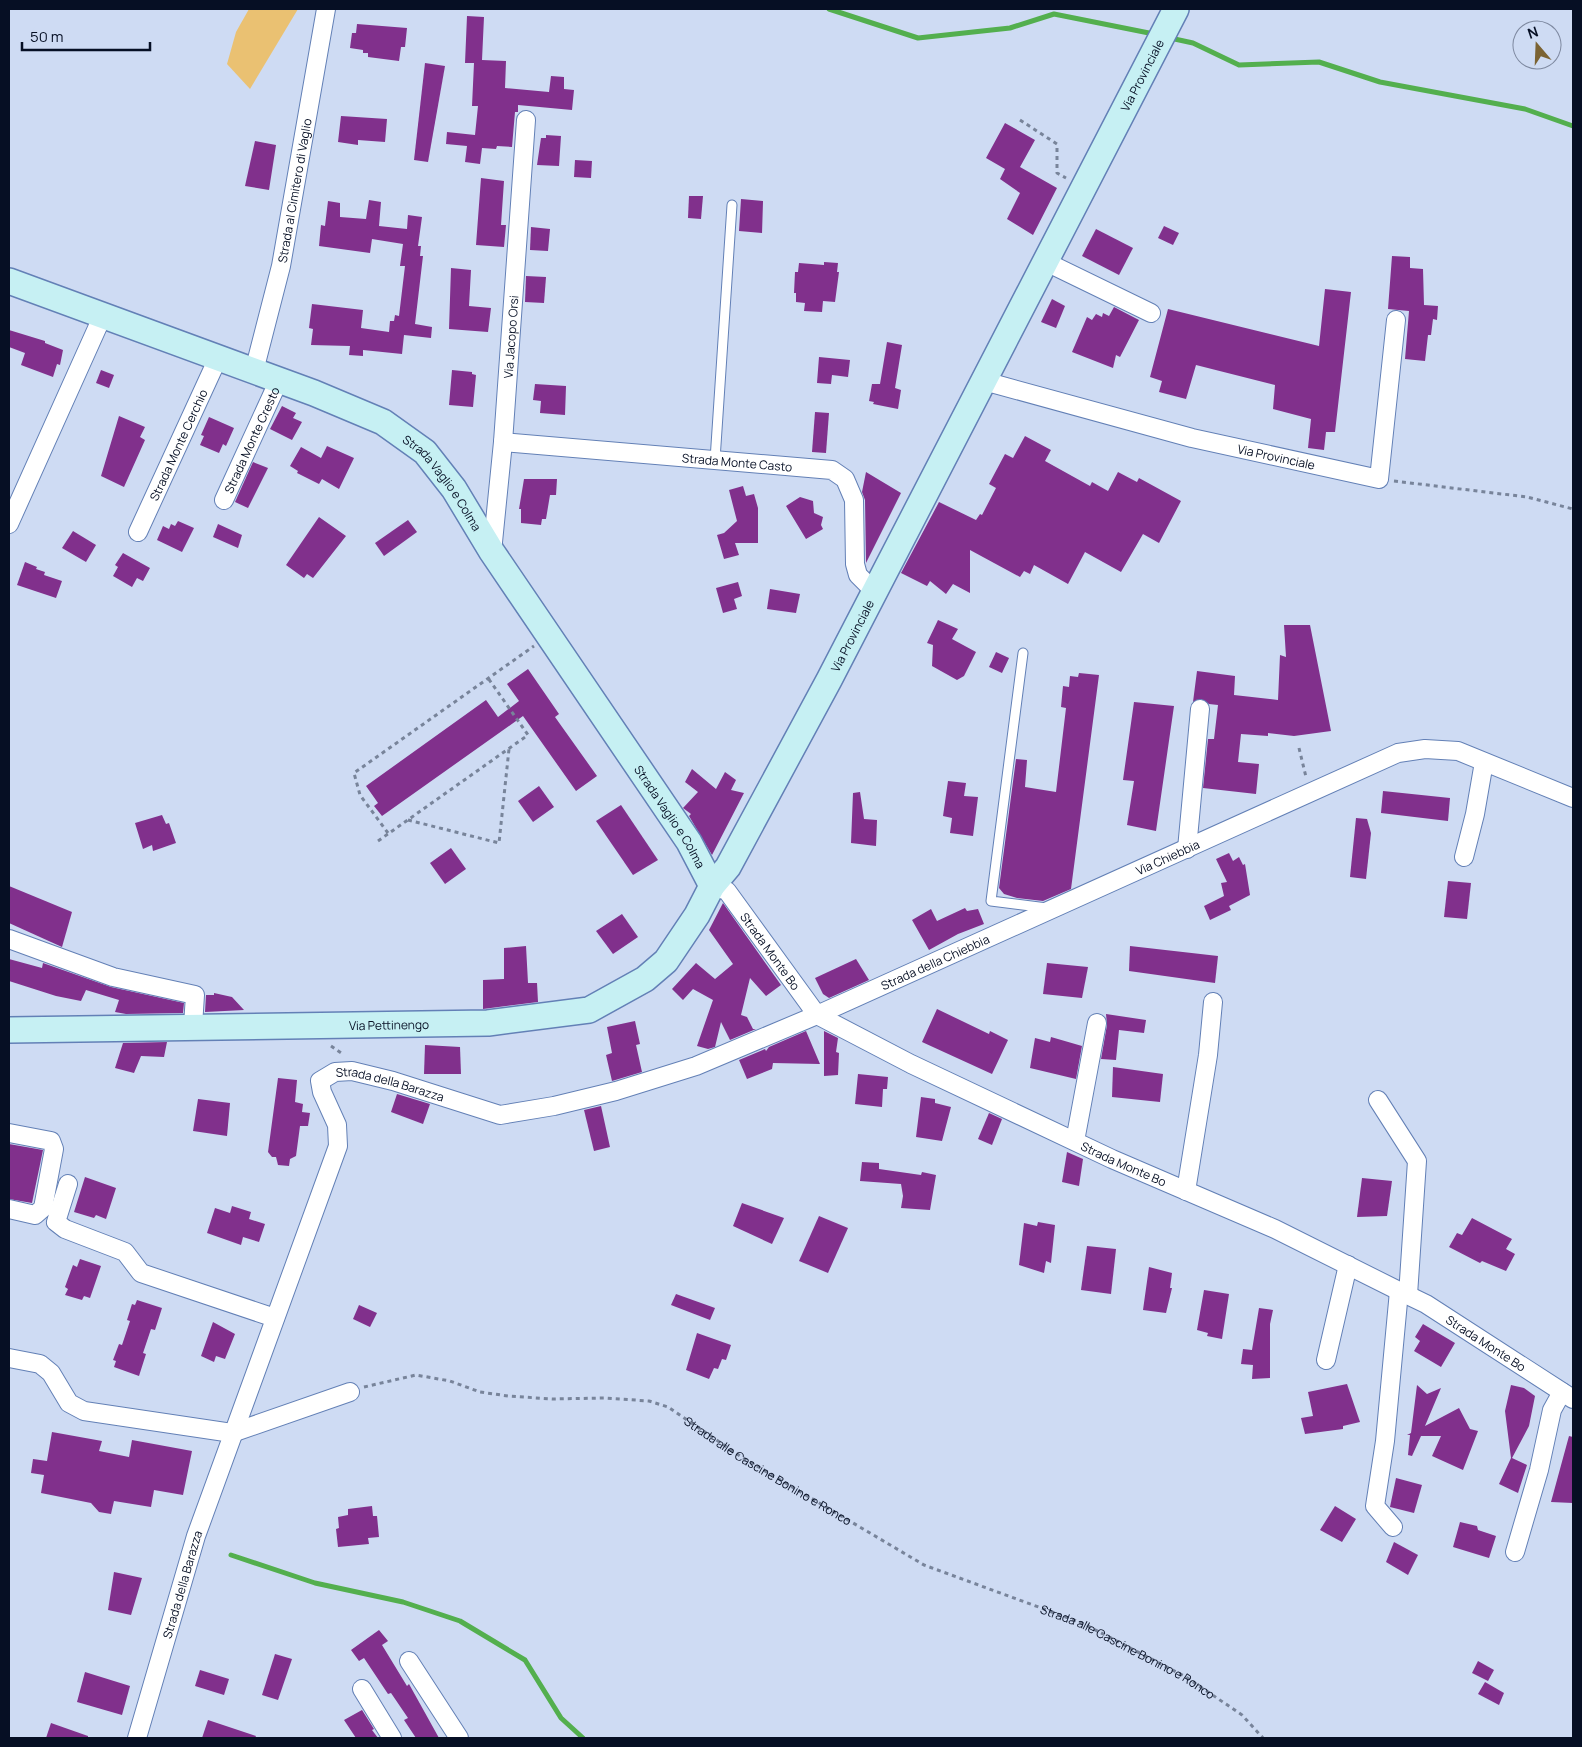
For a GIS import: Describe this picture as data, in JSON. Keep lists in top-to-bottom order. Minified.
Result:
{"streets":{"main road":["Via Provinciale","Strada Vaglio e Colma","Via Pettinengo"],"street":["Strada al Cimitero di Vaglio","Via Jacopo Orsi","Strada Monte Cresto","Strada Monte Cerchio","Strada Monte Casto","Via Chiebbia","Strada Monte Bo","Strada della Chiebbia","Strada della Barazza"],"path":["Strada alle Cascine Bonino e Ronco"]},"crossings":[["Via Provinciale","Strada Monte Casto"],["Via Provinciale","Strada Vaglio e Colma"],["Via Provinciale","Strada Monte Bo"],["Via Provinciale","Via Pettinengo"],["Strada al Cimitero di Vaglio","Strada Vaglio e Colma"],["Via Jacopo Orsi","Strada Monte Casto"],["Via Jacopo Orsi","Strada Vaglio e Colma"],["Strada Monte Cresto","Strada Vaglio e Colma"],["Strada Monte Cerchio","Strada Vaglio e Colma"],["Strada Vaglio e Colma","Strada Monte Bo"],["Strada Vaglio e Colma","Via Pettinengo"],["Via Chiebbia","Strada della Chiebbia"],["Strada Monte Bo","Strada della Chiebbia"],["Strada Monte Bo","Via Pettinengo"],["Strada Monte Bo","Strada della Barazza"],["Strada della Chiebbia","Strada della Barazza"]],"scale_bar":"50 m","north":"top"}
